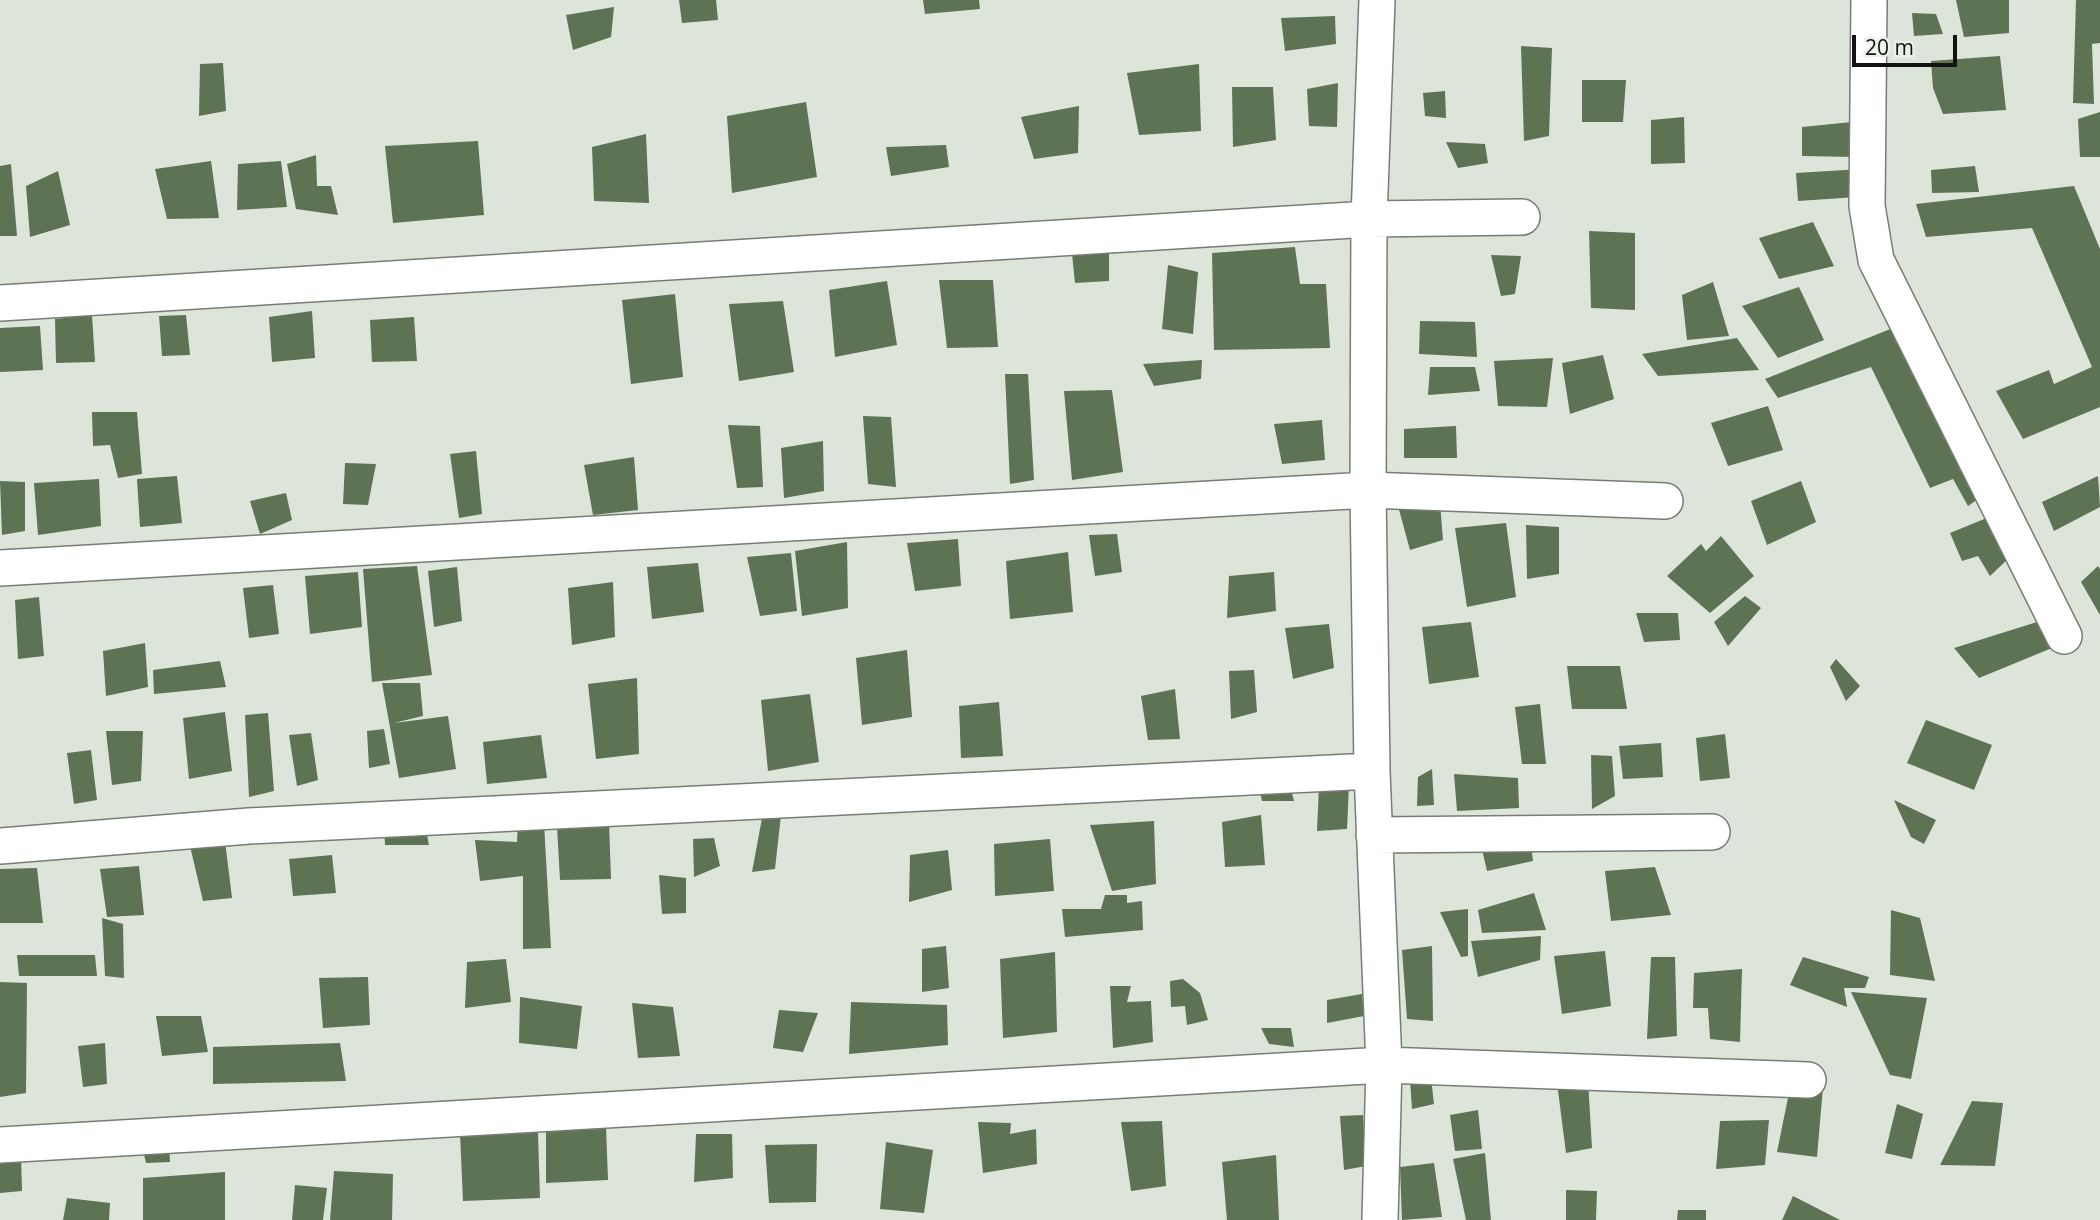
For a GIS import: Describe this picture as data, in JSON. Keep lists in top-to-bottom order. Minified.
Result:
{"scale_bar":"20 m"}
